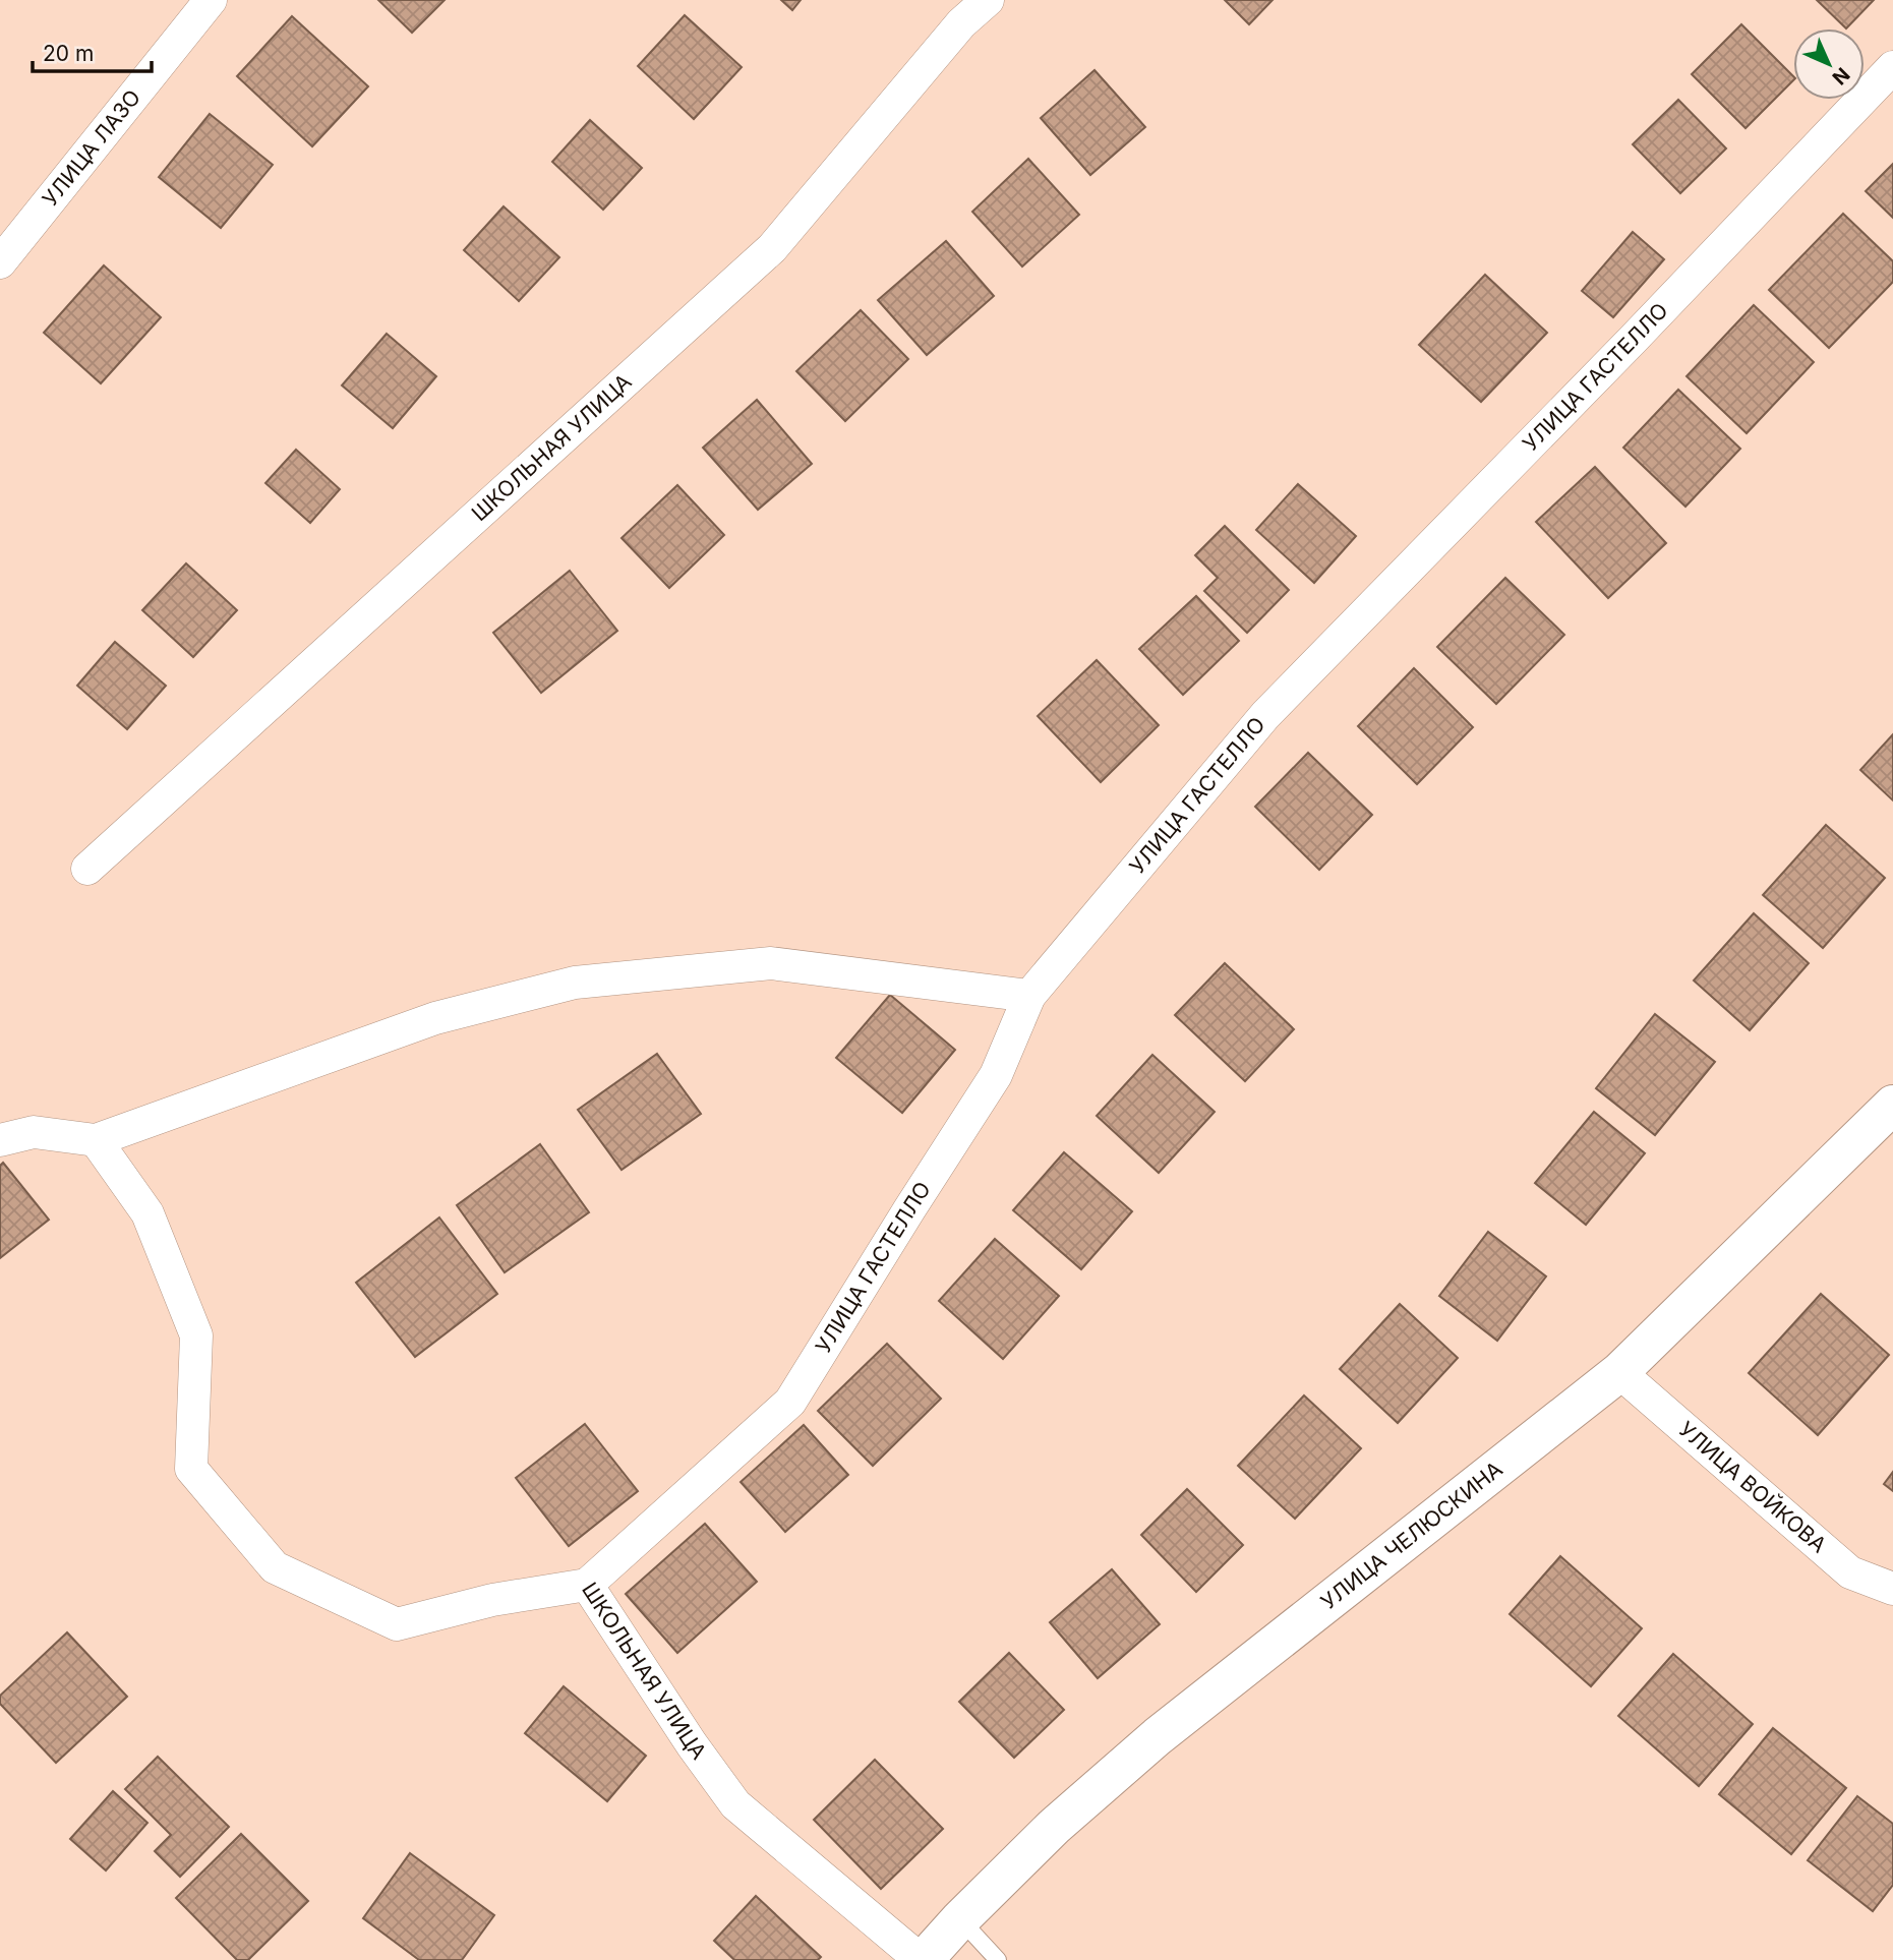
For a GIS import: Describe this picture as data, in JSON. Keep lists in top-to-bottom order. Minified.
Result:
{"streets":{"street":["УЛИЦА ЛАЗО","УЛИЦА ГАСТЕЛЛО","ШКОЛЬНАЯ УЛИЦА","УЛИЦА ВОЙКОВА","УЛИЦА ЧЕЛЮСКИНА"]},"crossings":[["УЛИЦА ГАСТЕЛЛО","ШКОЛЬНАЯ УЛИЦА"],["ШКОЛЬНАЯ УЛИЦА","УЛИЦА ЧЕЛЮСКИНА"],["УЛИЦА ВОЙКОВА","УЛИЦА ЧЕЛЮСКИНА"]],"scale_bar":"20 m","north":"bottom right"}
